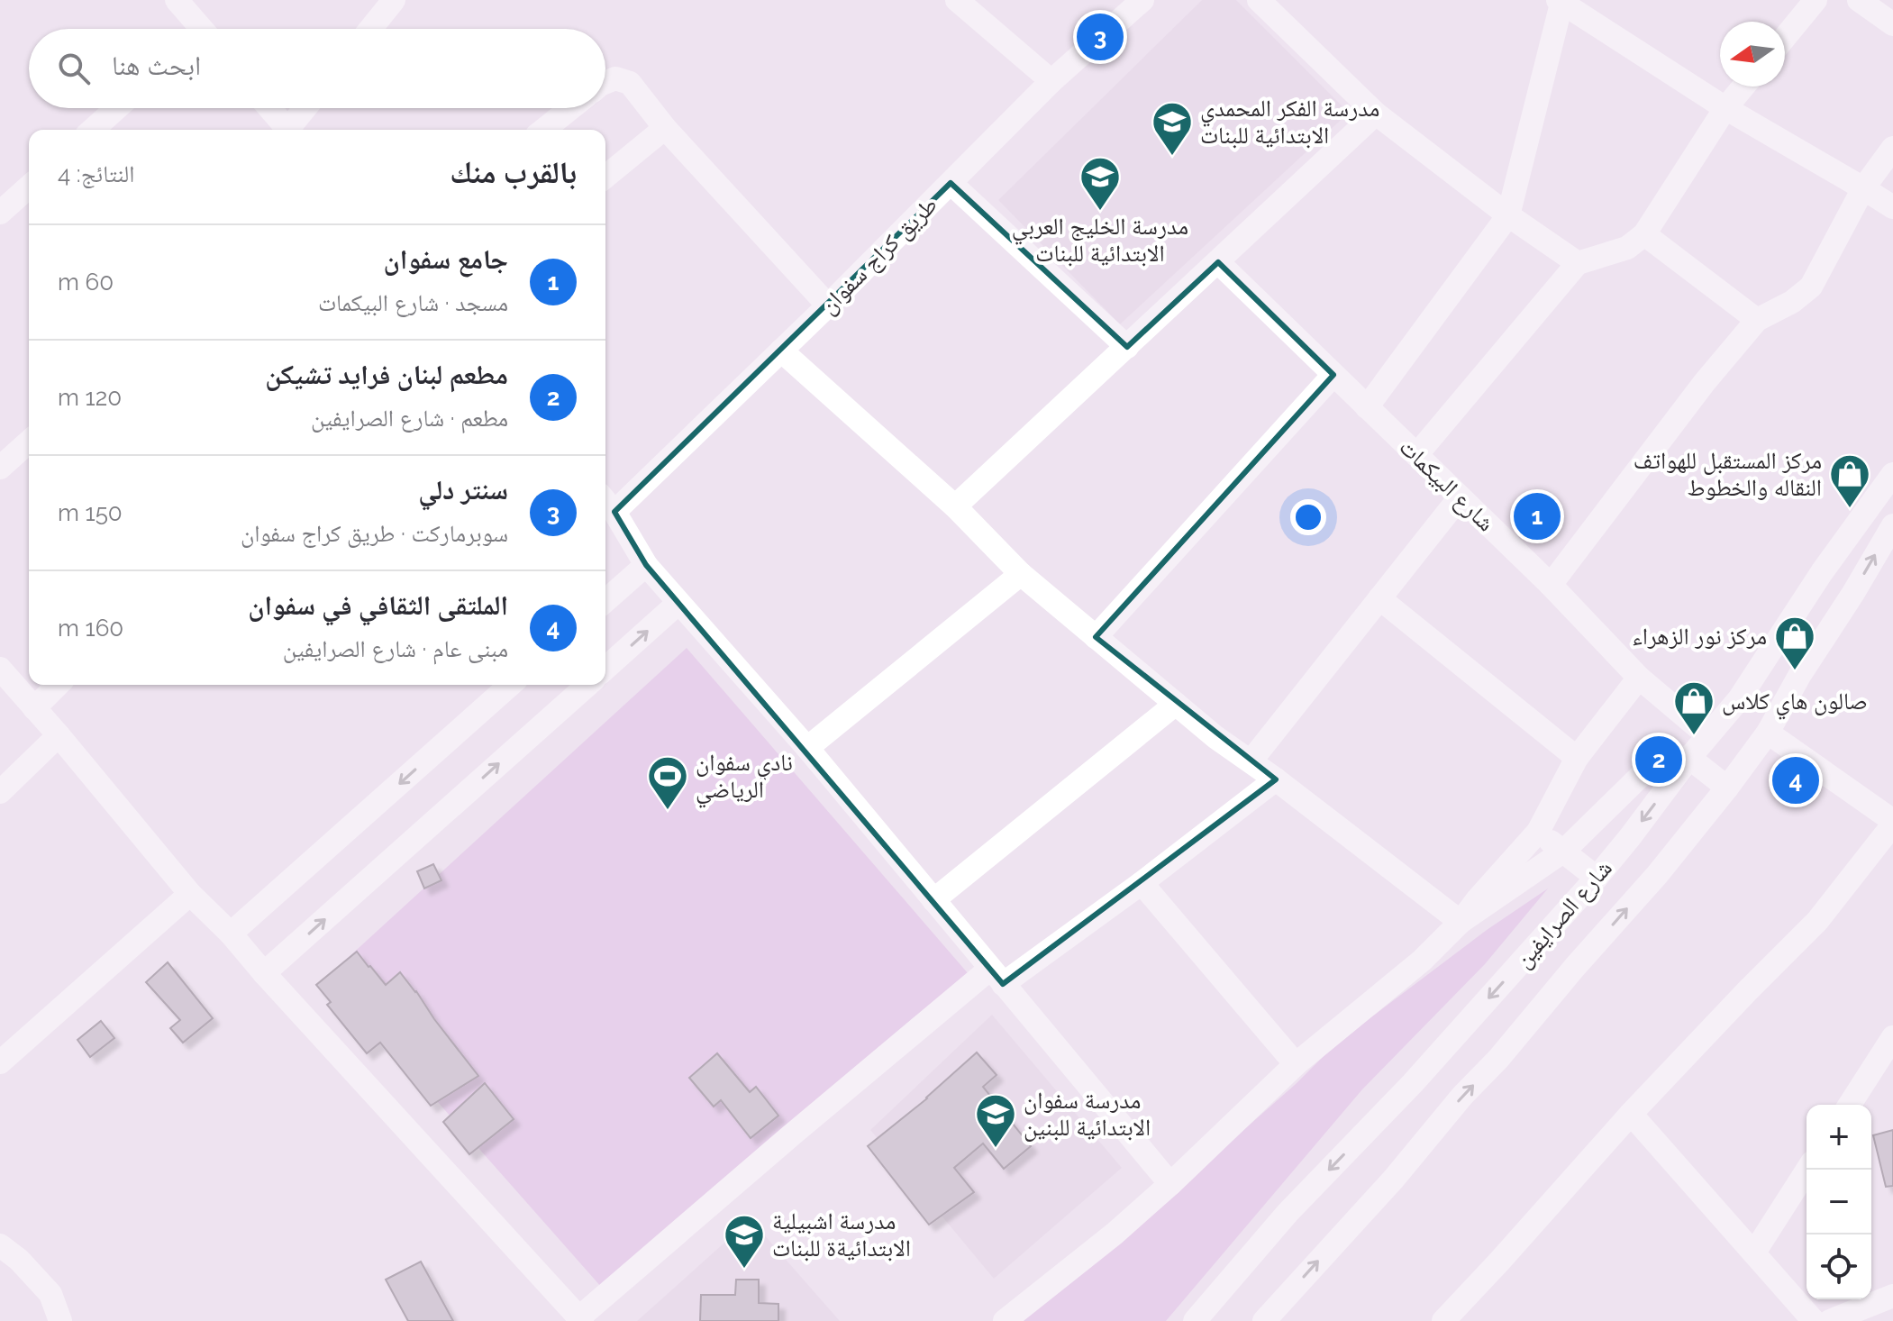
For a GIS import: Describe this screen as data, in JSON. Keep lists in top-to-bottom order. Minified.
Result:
{"streets":{"street":["طريق كراج سفوان","شارع البيكمات","شارع الصرايفين"]},"crossings":[["شارع البيكمات","شارع الصرايفين"]],"places":{"school or university":["مدرسة الفكر المحمدي الابتدائية للبنات","مدرسة الخليج العربي الابتدائية للبنات","مدرسة سفوان الابتدائية للبنين","مدرسة اشبيلية الابتدائيةة للبنات"],"shop":["مركز المستقبل للهواتف النقاله والخطوط","مركز نور الزهراء","صالون هاي كلاس"],"sports":["نادي سفوان الرياضي"]},"north":"left","page":{"pins":["3","1","2","4"],"search":"ابحث هنا","heading":["بالقرب منك","النتائج: 4"],"list":[{"mark":"1","name":"جامع سفوان","note":"مسجد · شارع البيكمات","value":"60 m"},{"mark":"2","name":"مطعم لبنان فرايد تشيكن","note":"مطعم · شارع الصرايفين","value":"120 m"},{"mark":"3","name":"سنتر دلي","note":"سوبرماركت · طريق كراج سفوان","value":"150 m"},{"mark":"4","name":"الملتقى الثقافي في سفوان","note":"مبنى عام · شارع الصرايفين","value":"160 m"}],"map_buttons":["+","−"]}}
